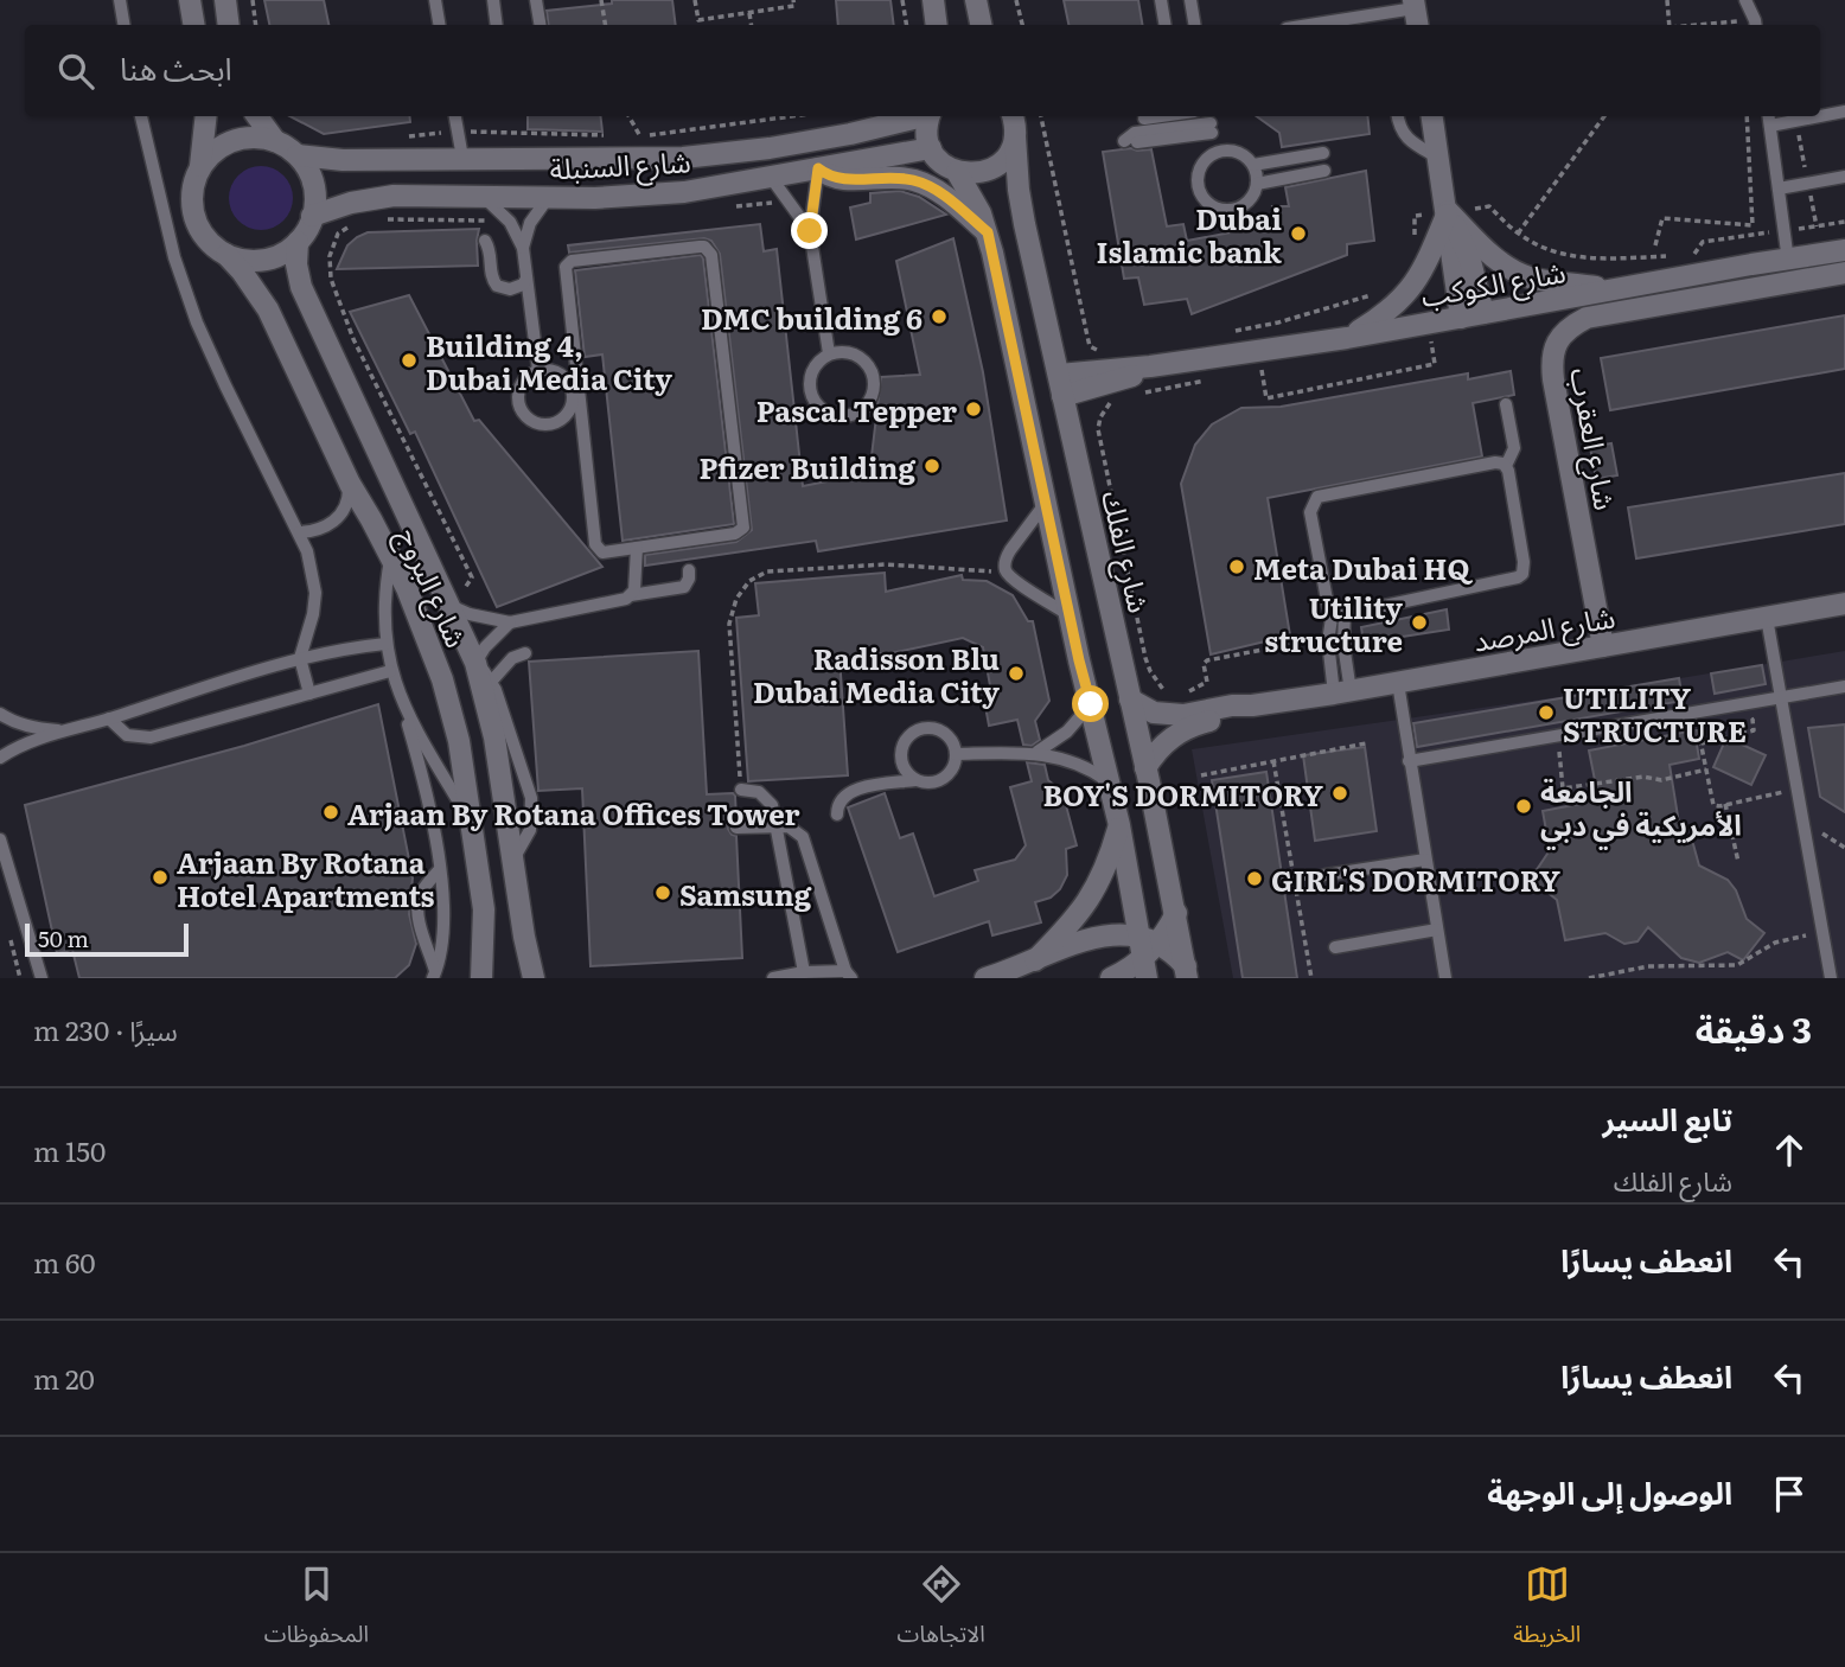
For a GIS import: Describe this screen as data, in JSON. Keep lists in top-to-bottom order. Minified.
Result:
{"streets":{"street":["شارع السنبلة","شارع الكوكب","شارع العقرب","شارع الفلك","شارع البروج","شارع المرصد"]},"crossings":[["شارع السنبلة","شارع البروج"],["شارع الكوكب","شارع الفلك"],["شارع العقرب","شارع المرصد"],["شارع الفلك","شارع المرصد"]],"places":["Dubai Islamic bank","DMC building 6","Building 4, Dubai Media City","Pascal Tepper","Pfizer Building","Meta Dubai HQ","Utility structure","Radisson Blu Dubai Media City","UTILITY STRUCTURE","BOY'S DORMITORY","الجامعة الأمريكية في دبي","Arjaan By Rotana Offices Tower","Arjaan By Rotana Hotel Apartments","GIRL'S DORMITORY","Samsung"],"scale_bar":"50 m","page":{"search":"ابحث هنا","scale":"50 m","heading":["3 دقيقة","سيرًا · 230 m"],"list":[["تابع السير","شارع الفلك","150 m"],["انعطف يسارًا","60 m"],["انعطف يسارًا","20 m"],"الوصول إلى الوجهة"],"nav":["الخريطة","الاتجاهات","المحفوظات"]}}
